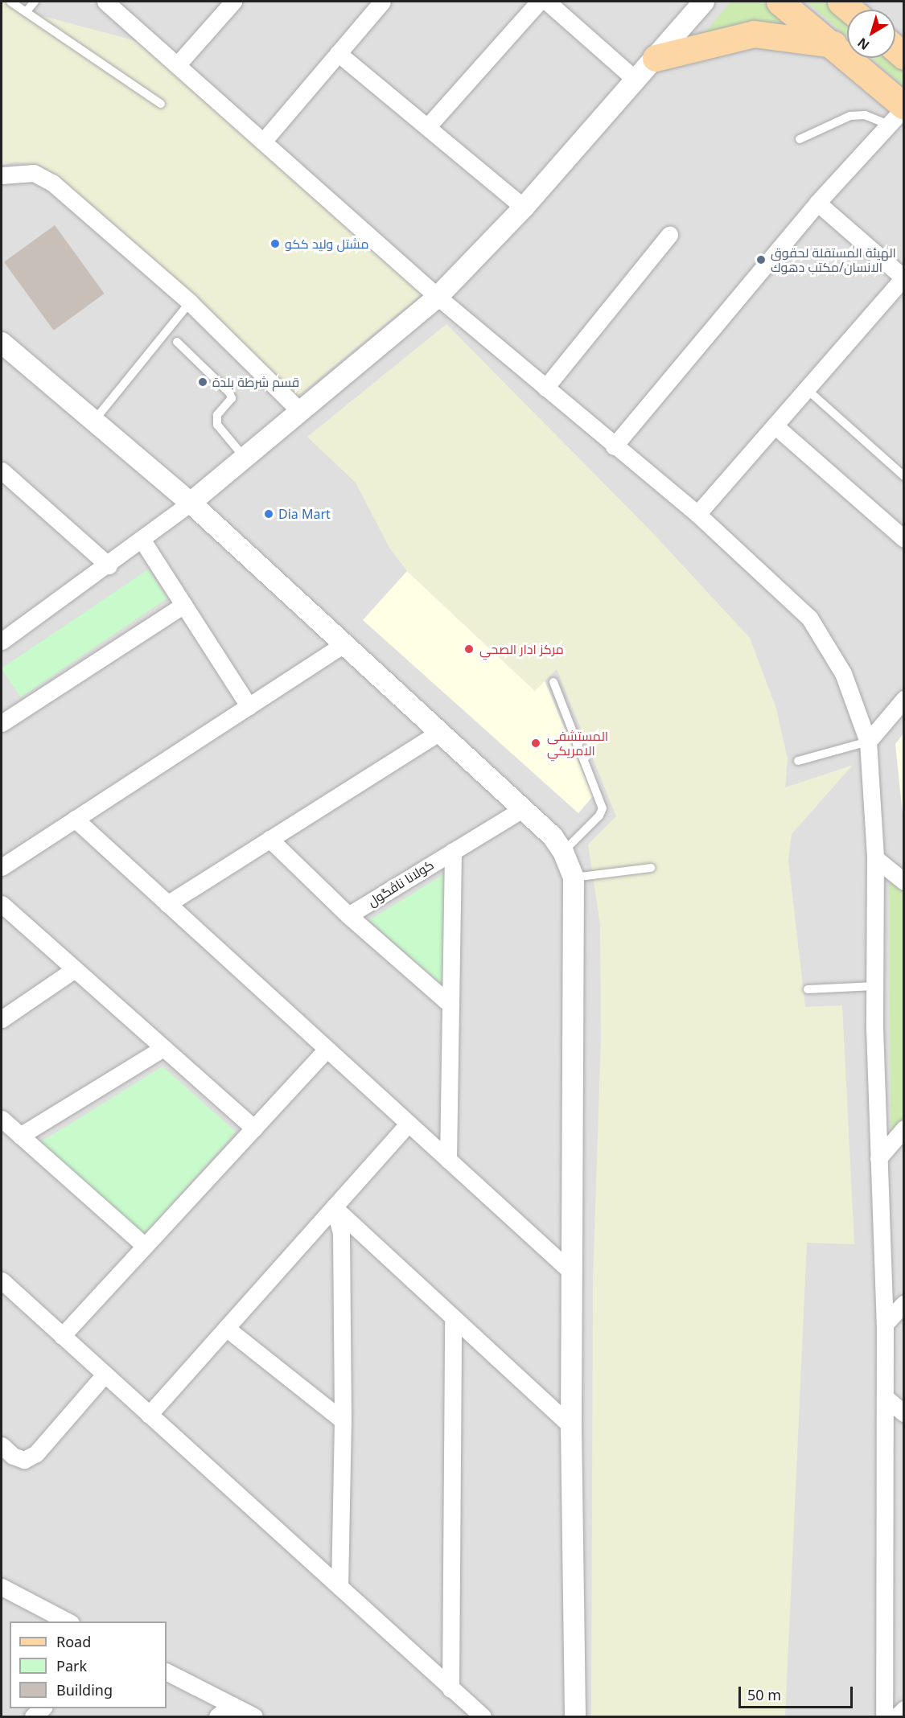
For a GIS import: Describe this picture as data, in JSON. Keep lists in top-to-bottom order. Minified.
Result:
{"streets":{"street":["کولانا ناڤگول"]},"places":["مشتل وليد ككو","الهيئة المستقلة لحقوق الانسان/مكتب دهوك","قسم شرطة بلدة","Dia Mart","مركز ادار الصحي","المستشفى الامريكي"],"legend":["Road","Park","Building"],"scale_bar":"50 m","north":"bottom left"}
